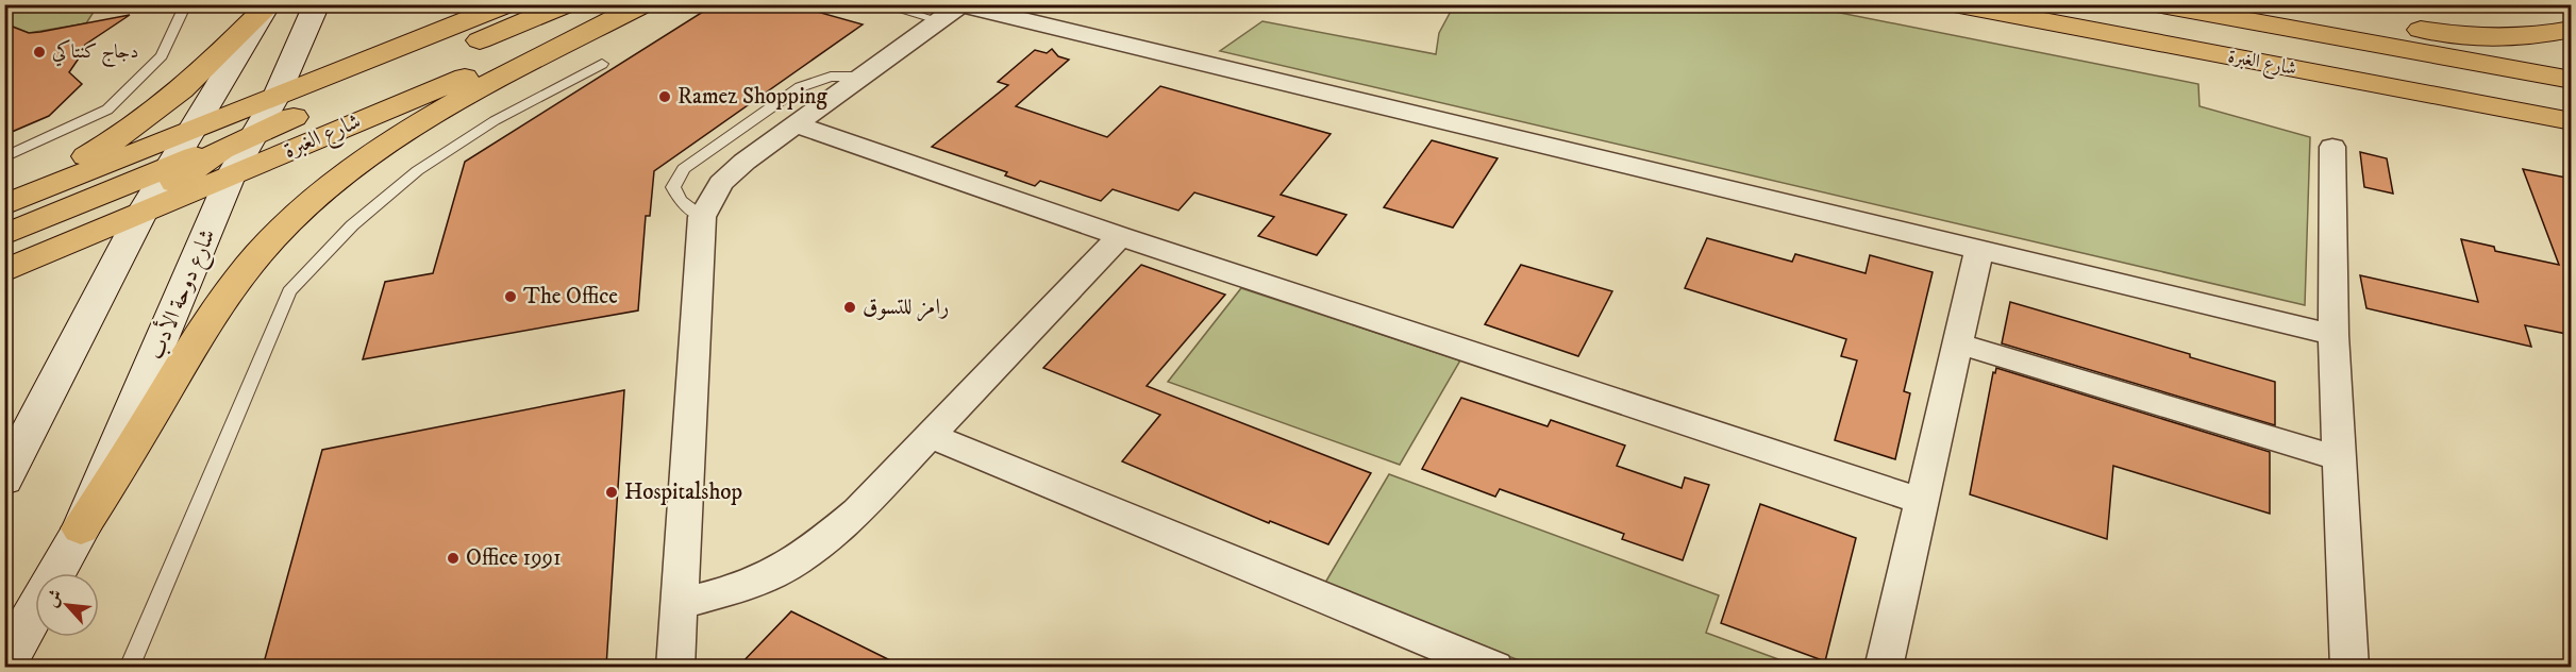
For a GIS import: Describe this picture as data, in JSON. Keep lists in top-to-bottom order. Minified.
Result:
{"streets":{"main road":["شارع الغبرة","شارع دوحة الأدب"]},"crossings":[["شارع الغبرة","شارع دوحة الأدب"]],"places":["دجاج كنتاكي","Ramez Shopping","The Office","رامز للتسوق","Hospitalshop","Office 1991"],"north":"top left"}
